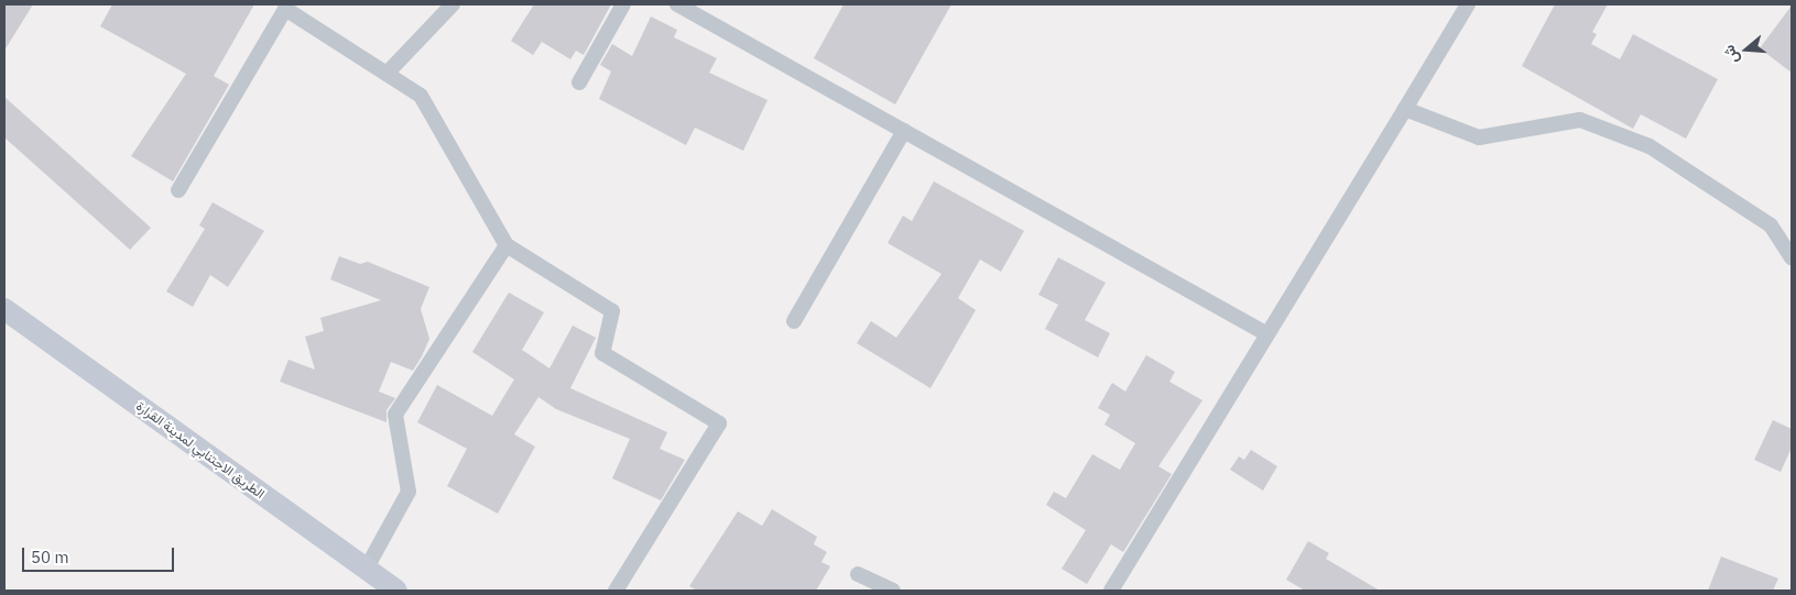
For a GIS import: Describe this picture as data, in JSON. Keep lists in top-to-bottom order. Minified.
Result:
{"streets":{"main road":["الطريق الاجتنابي لمدينة القرارة"]},"scale_bar":"50 m","north":"left"}
